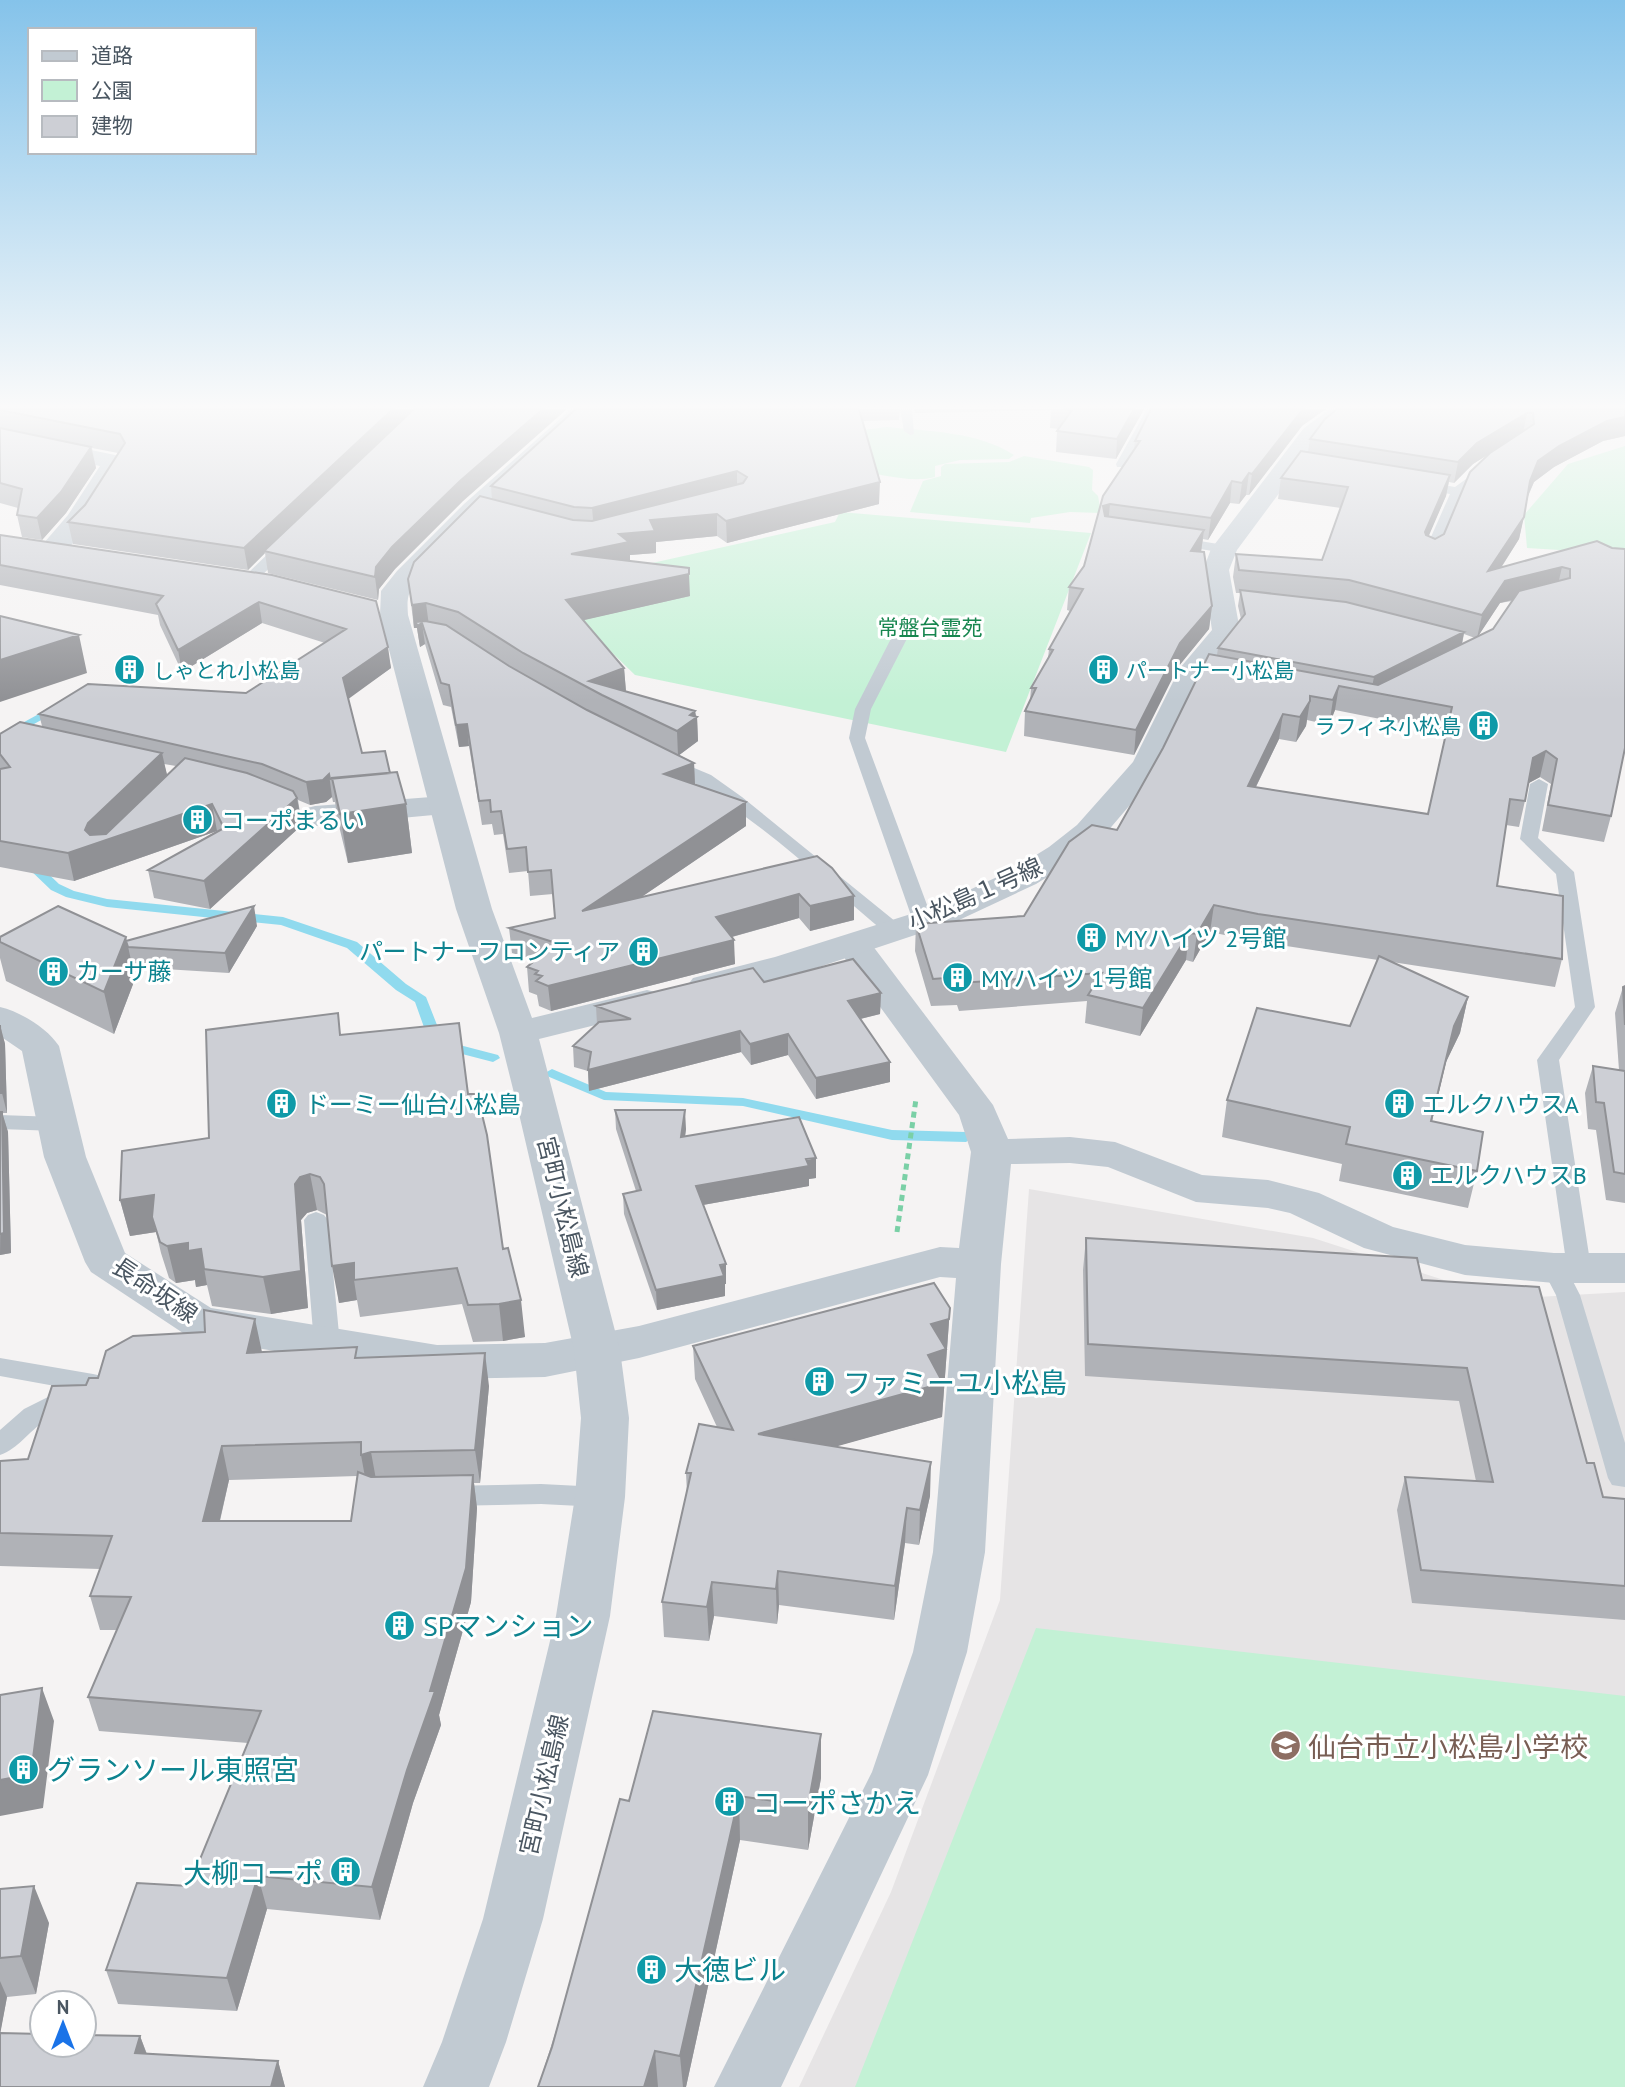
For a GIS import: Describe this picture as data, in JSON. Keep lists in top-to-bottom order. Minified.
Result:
{"streets":{"street":["小松島１号線","宮町小松島線","長命坂線"]},"crossings":[["小松島１号線","宮町小松島線"],["宮町小松島線","長命坂線"]],"parks":["常盤台霊苑"],"places":{"building":["しゃとれ小松島","パートナー小松島","ラフィネ小松島","コーポまるい","MYハイツ 2号館","パートナーフロンティア","カーサ藤","MYハイツ 1号館","ドーミー仙台小松島","エルクハウスA","エルクハウスB","ファミーユ小松島","SPマンション","グランソール東照宮","コーポさかえ","大柳コーポ","大徳ビル"],"school or university":["仙台市立小松島小学校"]},"legend":["道路","公園","建物"],"north":"top"}
